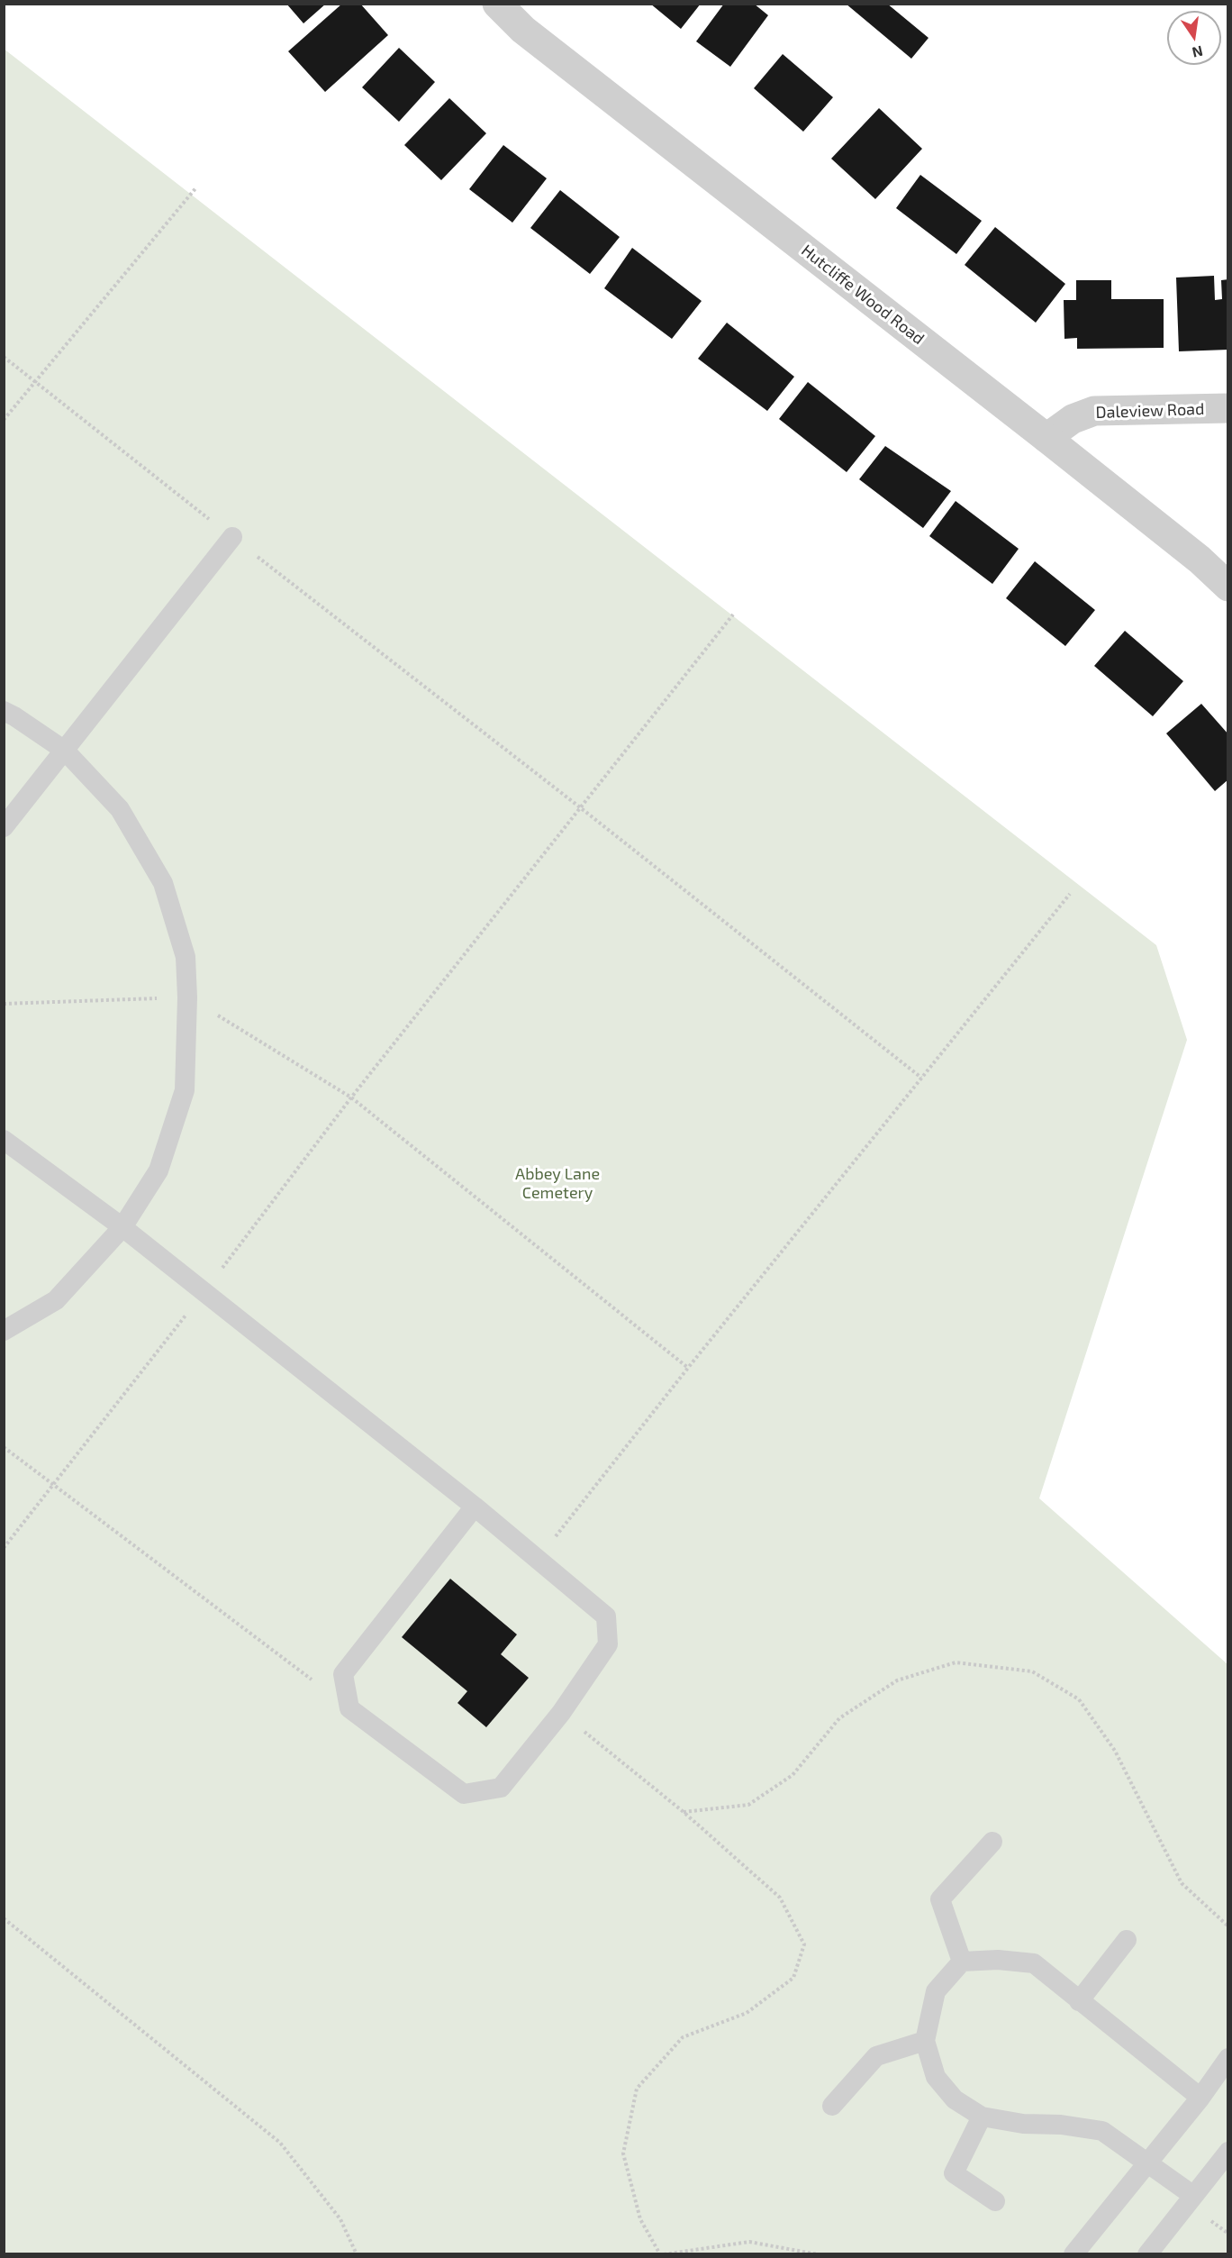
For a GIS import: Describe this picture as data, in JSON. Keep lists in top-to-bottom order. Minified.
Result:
{"streets":{"street":["Hutcliffe Wood Road","Daleview Road"]},"crossings":[["Hutcliffe Wood Road","Daleview Road"]],"parks":["Abbey Lane Cemetery"],"north":"bottom"}
